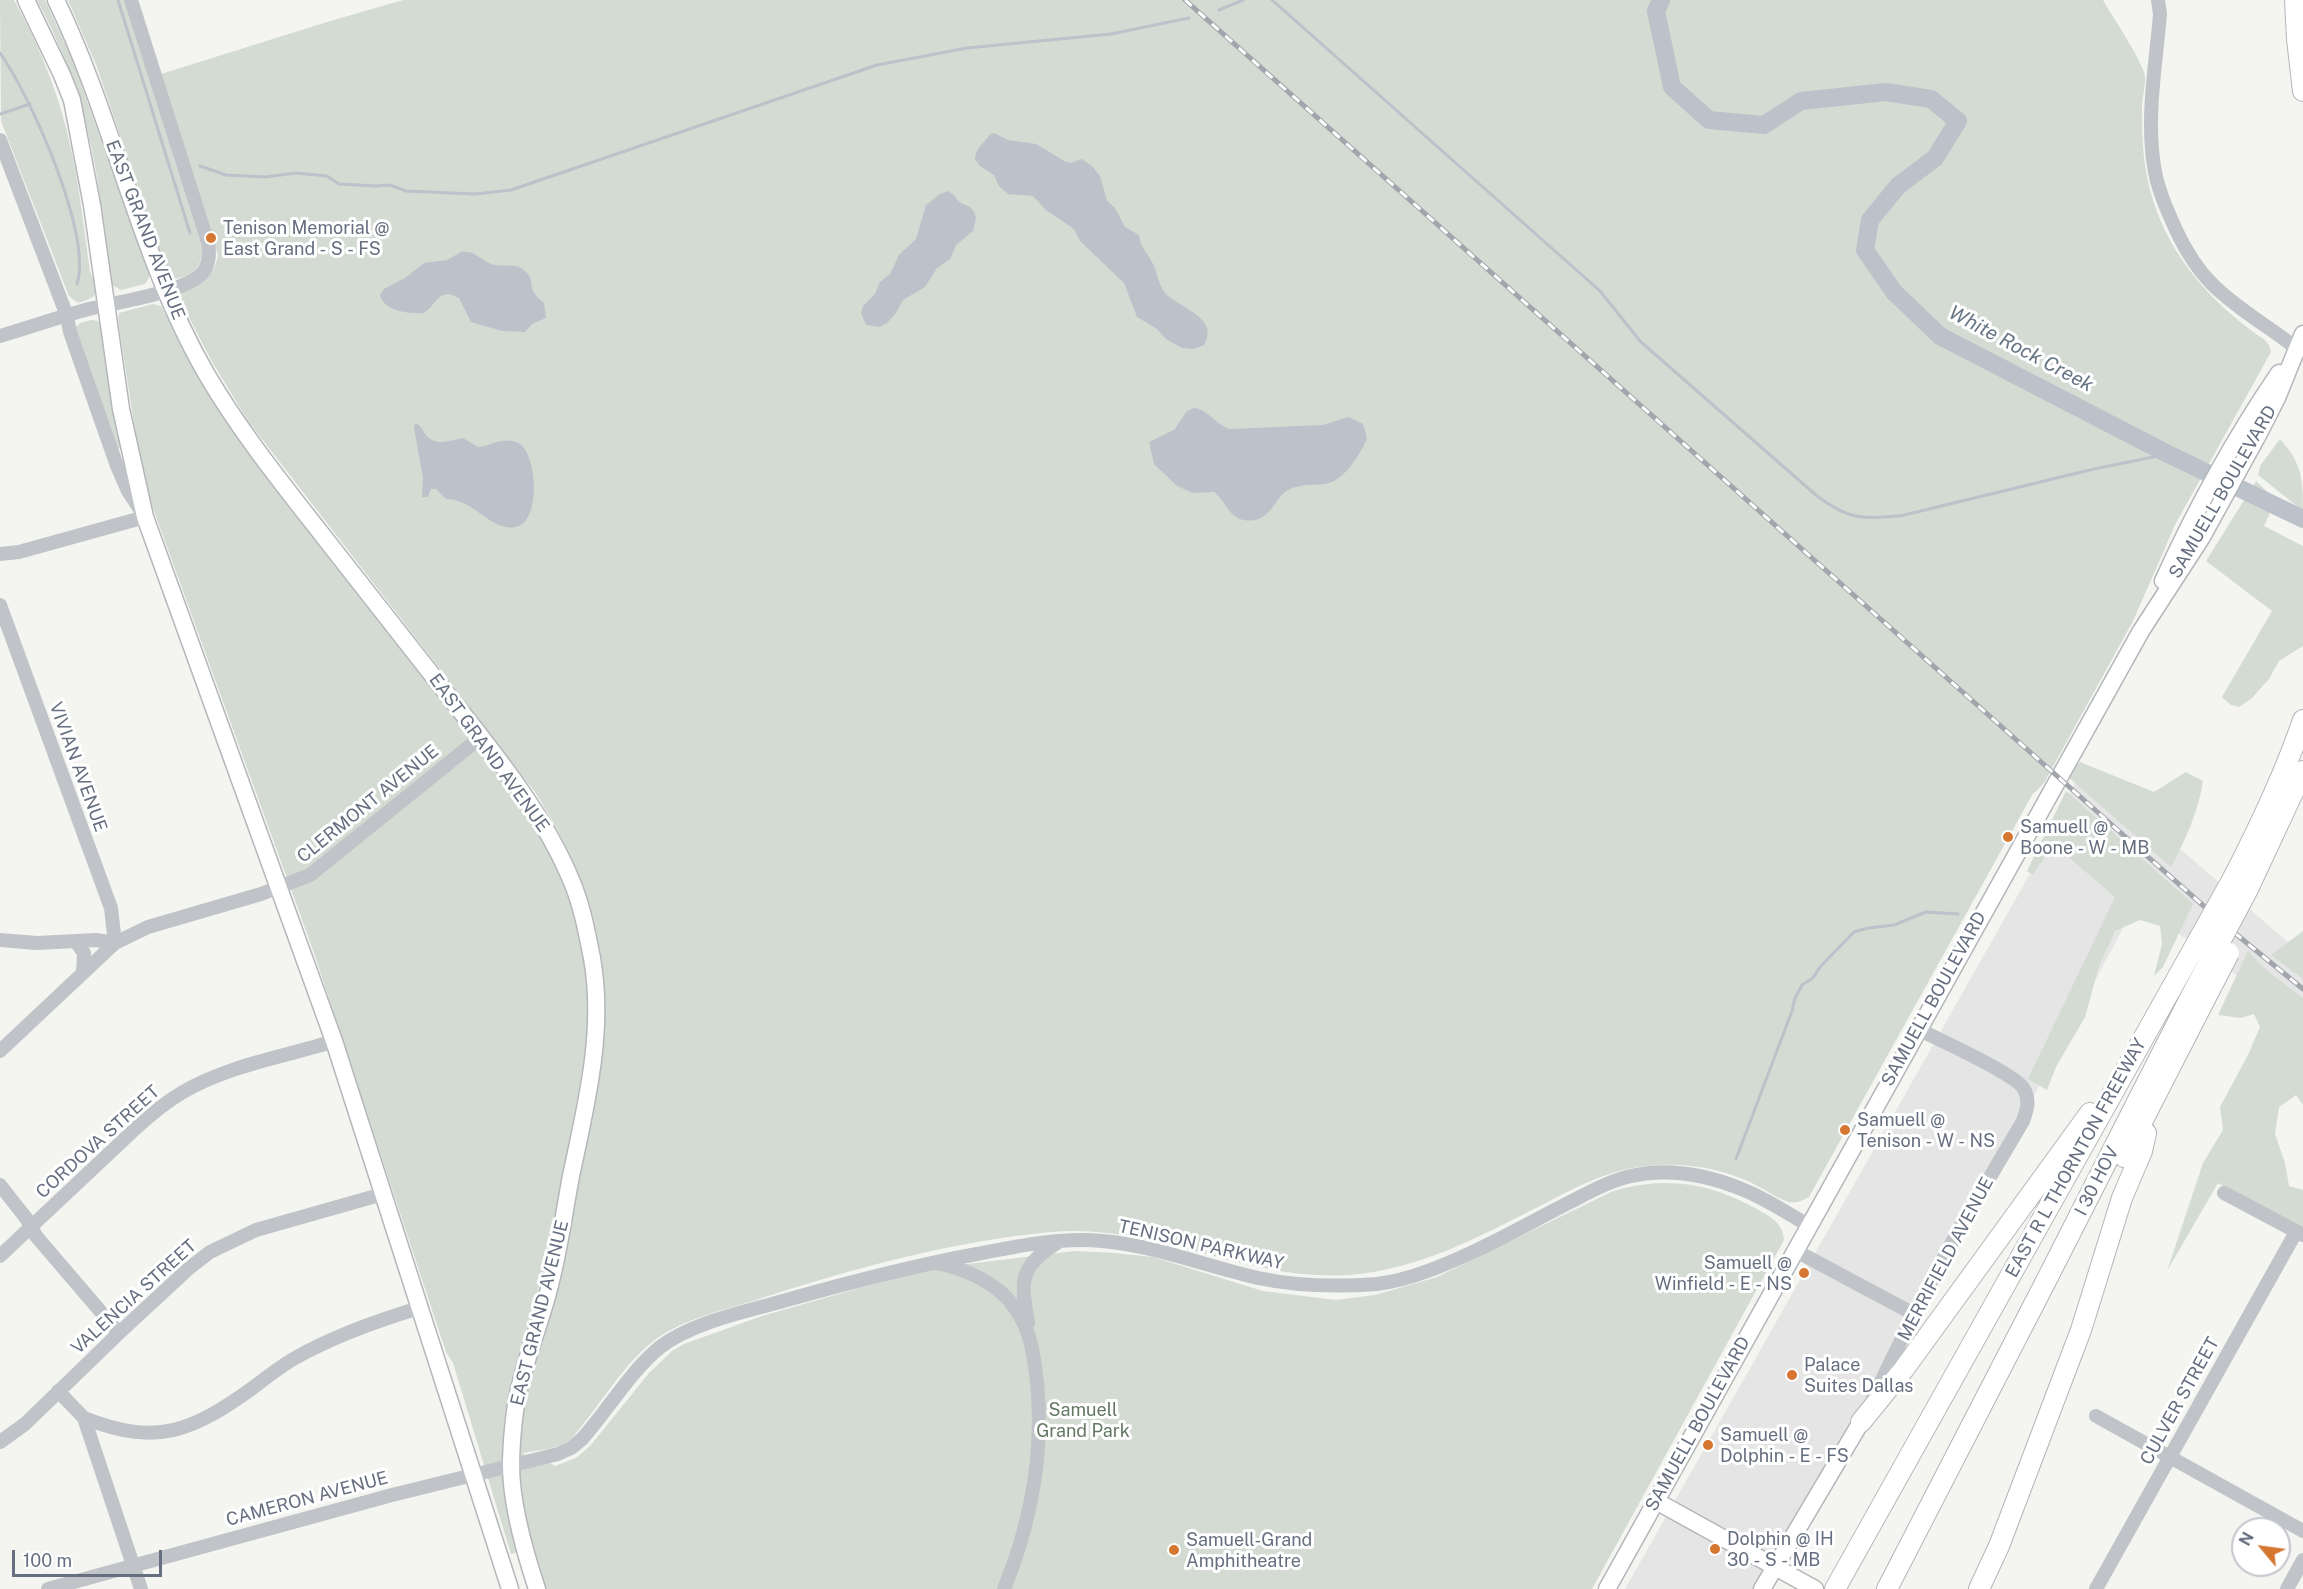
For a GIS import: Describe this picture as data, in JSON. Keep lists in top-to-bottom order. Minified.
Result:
{"streets":{"highway":["EAST R L THORNTON FREEWAY","I 30 HOV"],"main road":["EAST GRAND AVENUE","SAMUELL BOULEVARD","MERRIFIELD AVENUE"],"street":["VIVIAN AVENUE","CLERMONT AVENUE","CORDOVA STREET","TENISON PARKWAY","VALENCIA STREET","CULVER STREET","CAMERON AVENUE"]},"crossings":[["EAST GRAND AVENUE","CLERMONT AVENUE"],["EAST GRAND AVENUE","CORDOVA STREET"],["EAST GRAND AVENUE","TENISON PARKWAY"],["EAST GRAND AVENUE","VALENCIA STREET"],["EAST GRAND AVENUE","CAMERON AVENUE"],["SAMUELL BOULEVARD","TENISON PARKWAY"],["SAMUELL BOULEVARD","MERRIFIELD AVENUE"],["VIVIAN AVENUE","CLERMONT AVENUE"],["EAST R L THORNTON FREEWAY","I 30 HOV"],["TENISON PARKWAY","CAMERON AVENUE"]],"water":["White Rock Creek"],"parks":["Samuell Grand Park"],"places":["Tenison Memorial @ East Grand - S - FS","Samuell @ Boone - W - MB","Samuell @ Tenison - W - NS","Samuell @ Winfield - E - NS","Palace Suites Dallas","Samuell @ Dolphin - E - FS","Dolphin @ IH 30 - S - MB","Samuell-Grand Amphitheatre"],"scale_bar":"100 m","north":"top left"}
